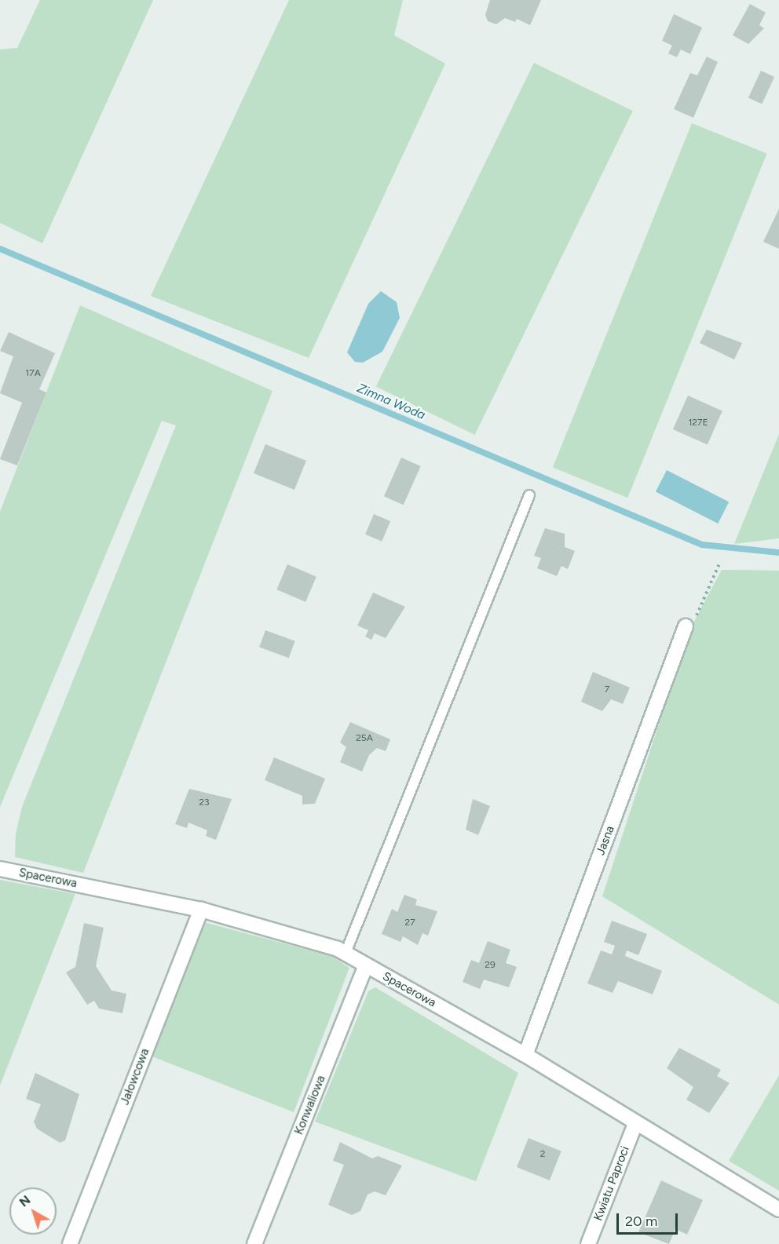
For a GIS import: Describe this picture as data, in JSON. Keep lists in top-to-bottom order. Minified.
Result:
{"streets":{"street":["Jasna","Spacerowa","Jałowcowa","Konwaliowa","Kwiatu Paproci"]},"crossings":[["Jasna","Spacerowa"],["Spacerowa","Jałowcowa"],["Spacerowa","Konwaliowa"],["Spacerowa","Kwiatu Paproci"]],"water":["Zimna Woda"],"house_numbers":["17A","127E","7","25A","23","27","29","2"],"scale_bar":"20 m","north":"top left"}
